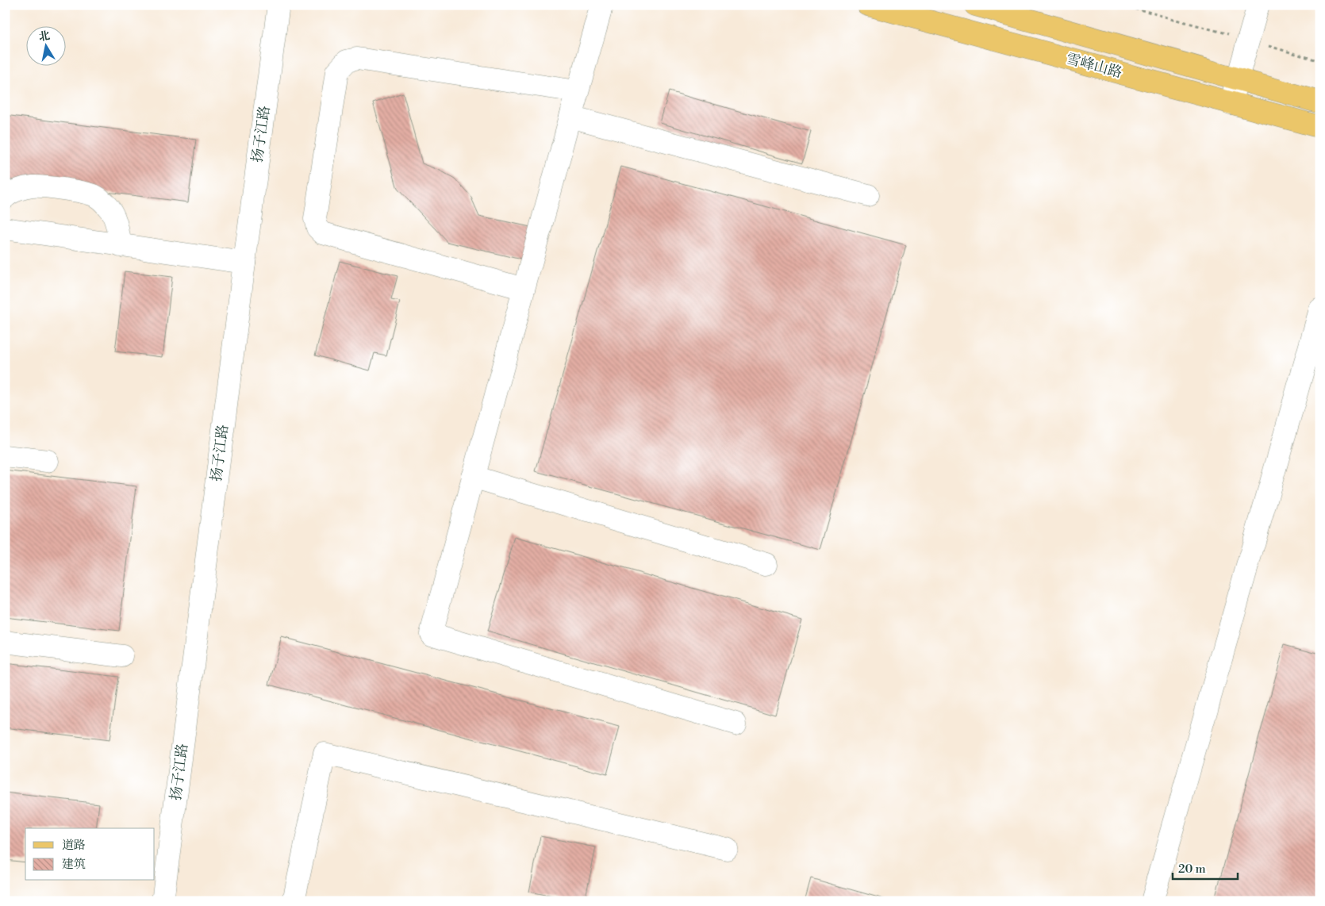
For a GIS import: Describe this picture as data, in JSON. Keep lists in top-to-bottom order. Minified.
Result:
{"streets":{"main road":["雪峰山路"],"street":["扬子江路"]},"legend":["道路","建筑"],"scale_bar":"20 m","north":"top"}
